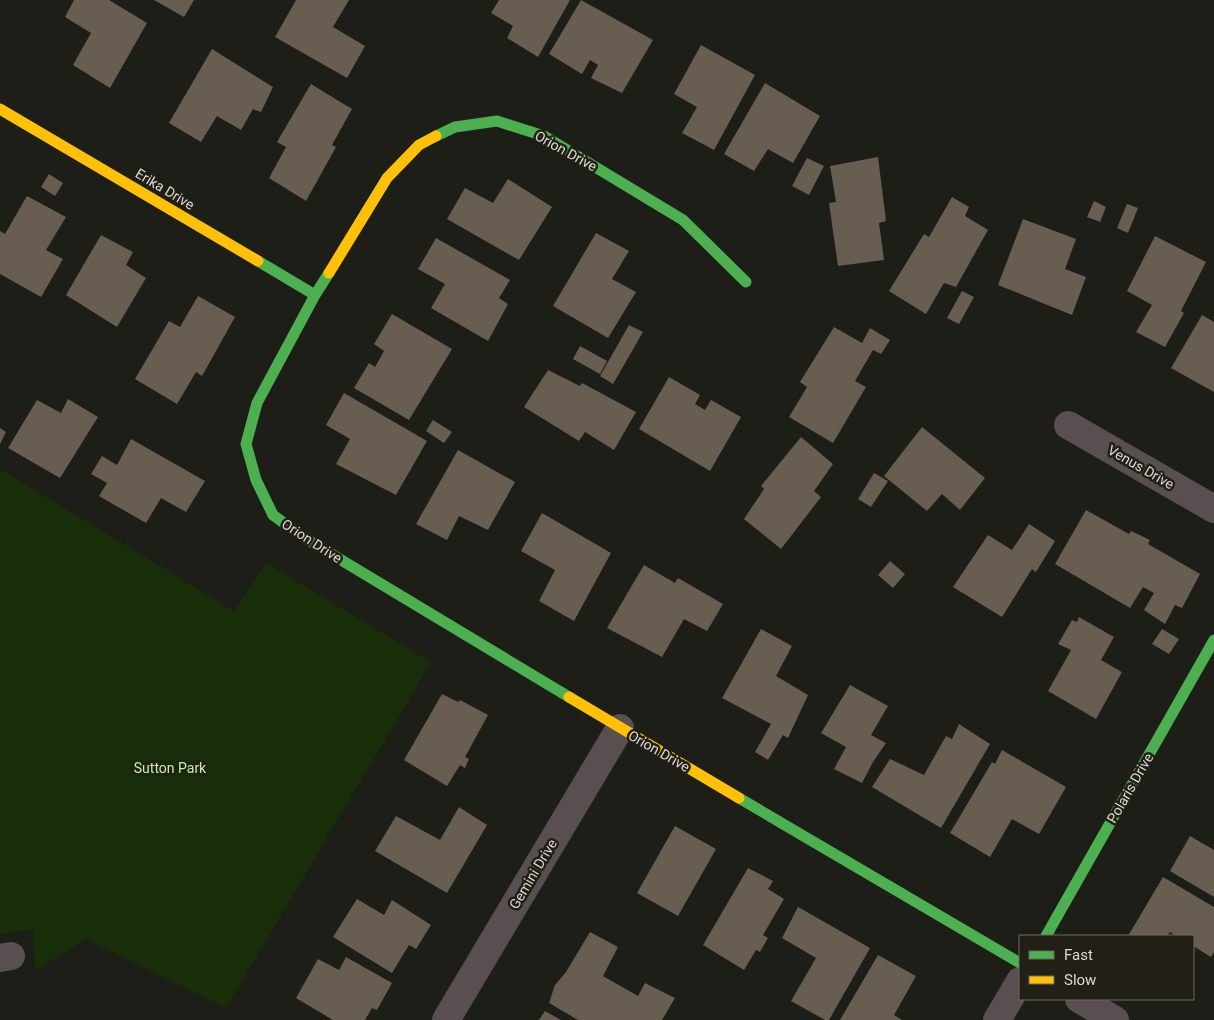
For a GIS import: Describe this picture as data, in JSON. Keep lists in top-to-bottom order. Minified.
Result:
{"streets":{"street":["Orion Drive","Erika Drive","Venus Drive","Polaris Drive","Gemini Drive"]},"crossings":[["Orion Drive","Erika Drive"],["Orion Drive","Gemini Drive"]],"parks":["Sutton Park"],"legend":["Fast","Slow"]}
